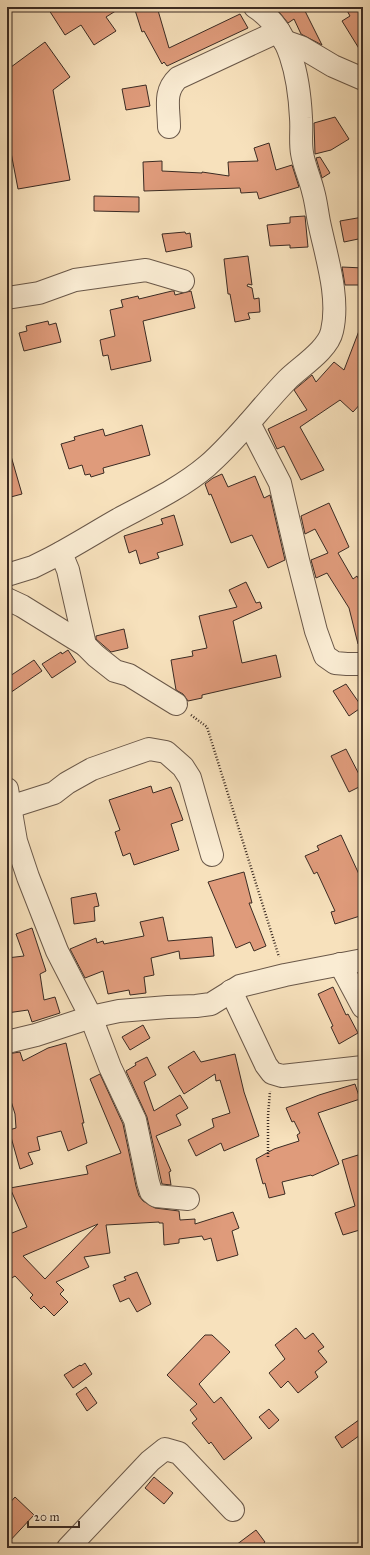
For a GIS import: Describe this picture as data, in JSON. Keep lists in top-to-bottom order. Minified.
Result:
{"scale_bar":"20 m"}
